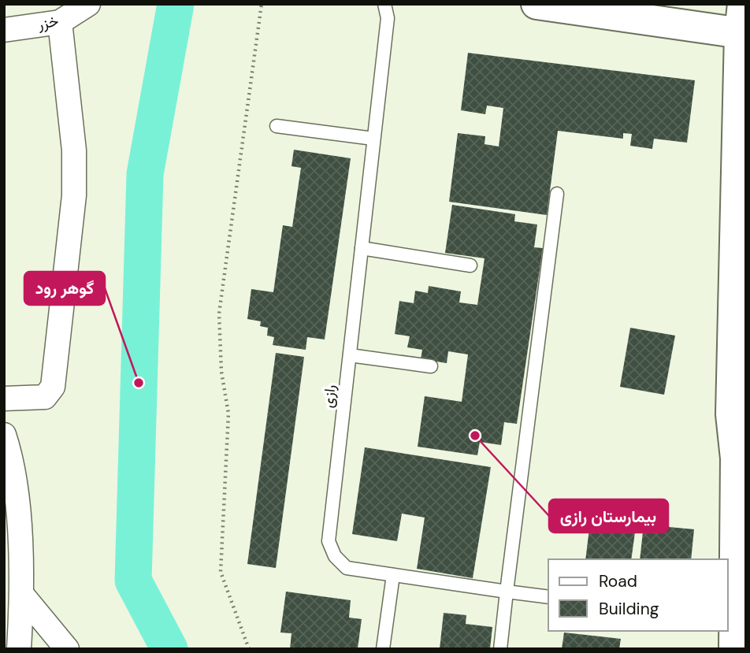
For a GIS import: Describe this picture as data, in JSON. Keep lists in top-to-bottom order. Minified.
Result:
{"streets":{"street":["خزر"],"lane":["رازی"]},"places":["گوهر رود","بیمارستان رازی"],"legend":["Road","Building"]}
